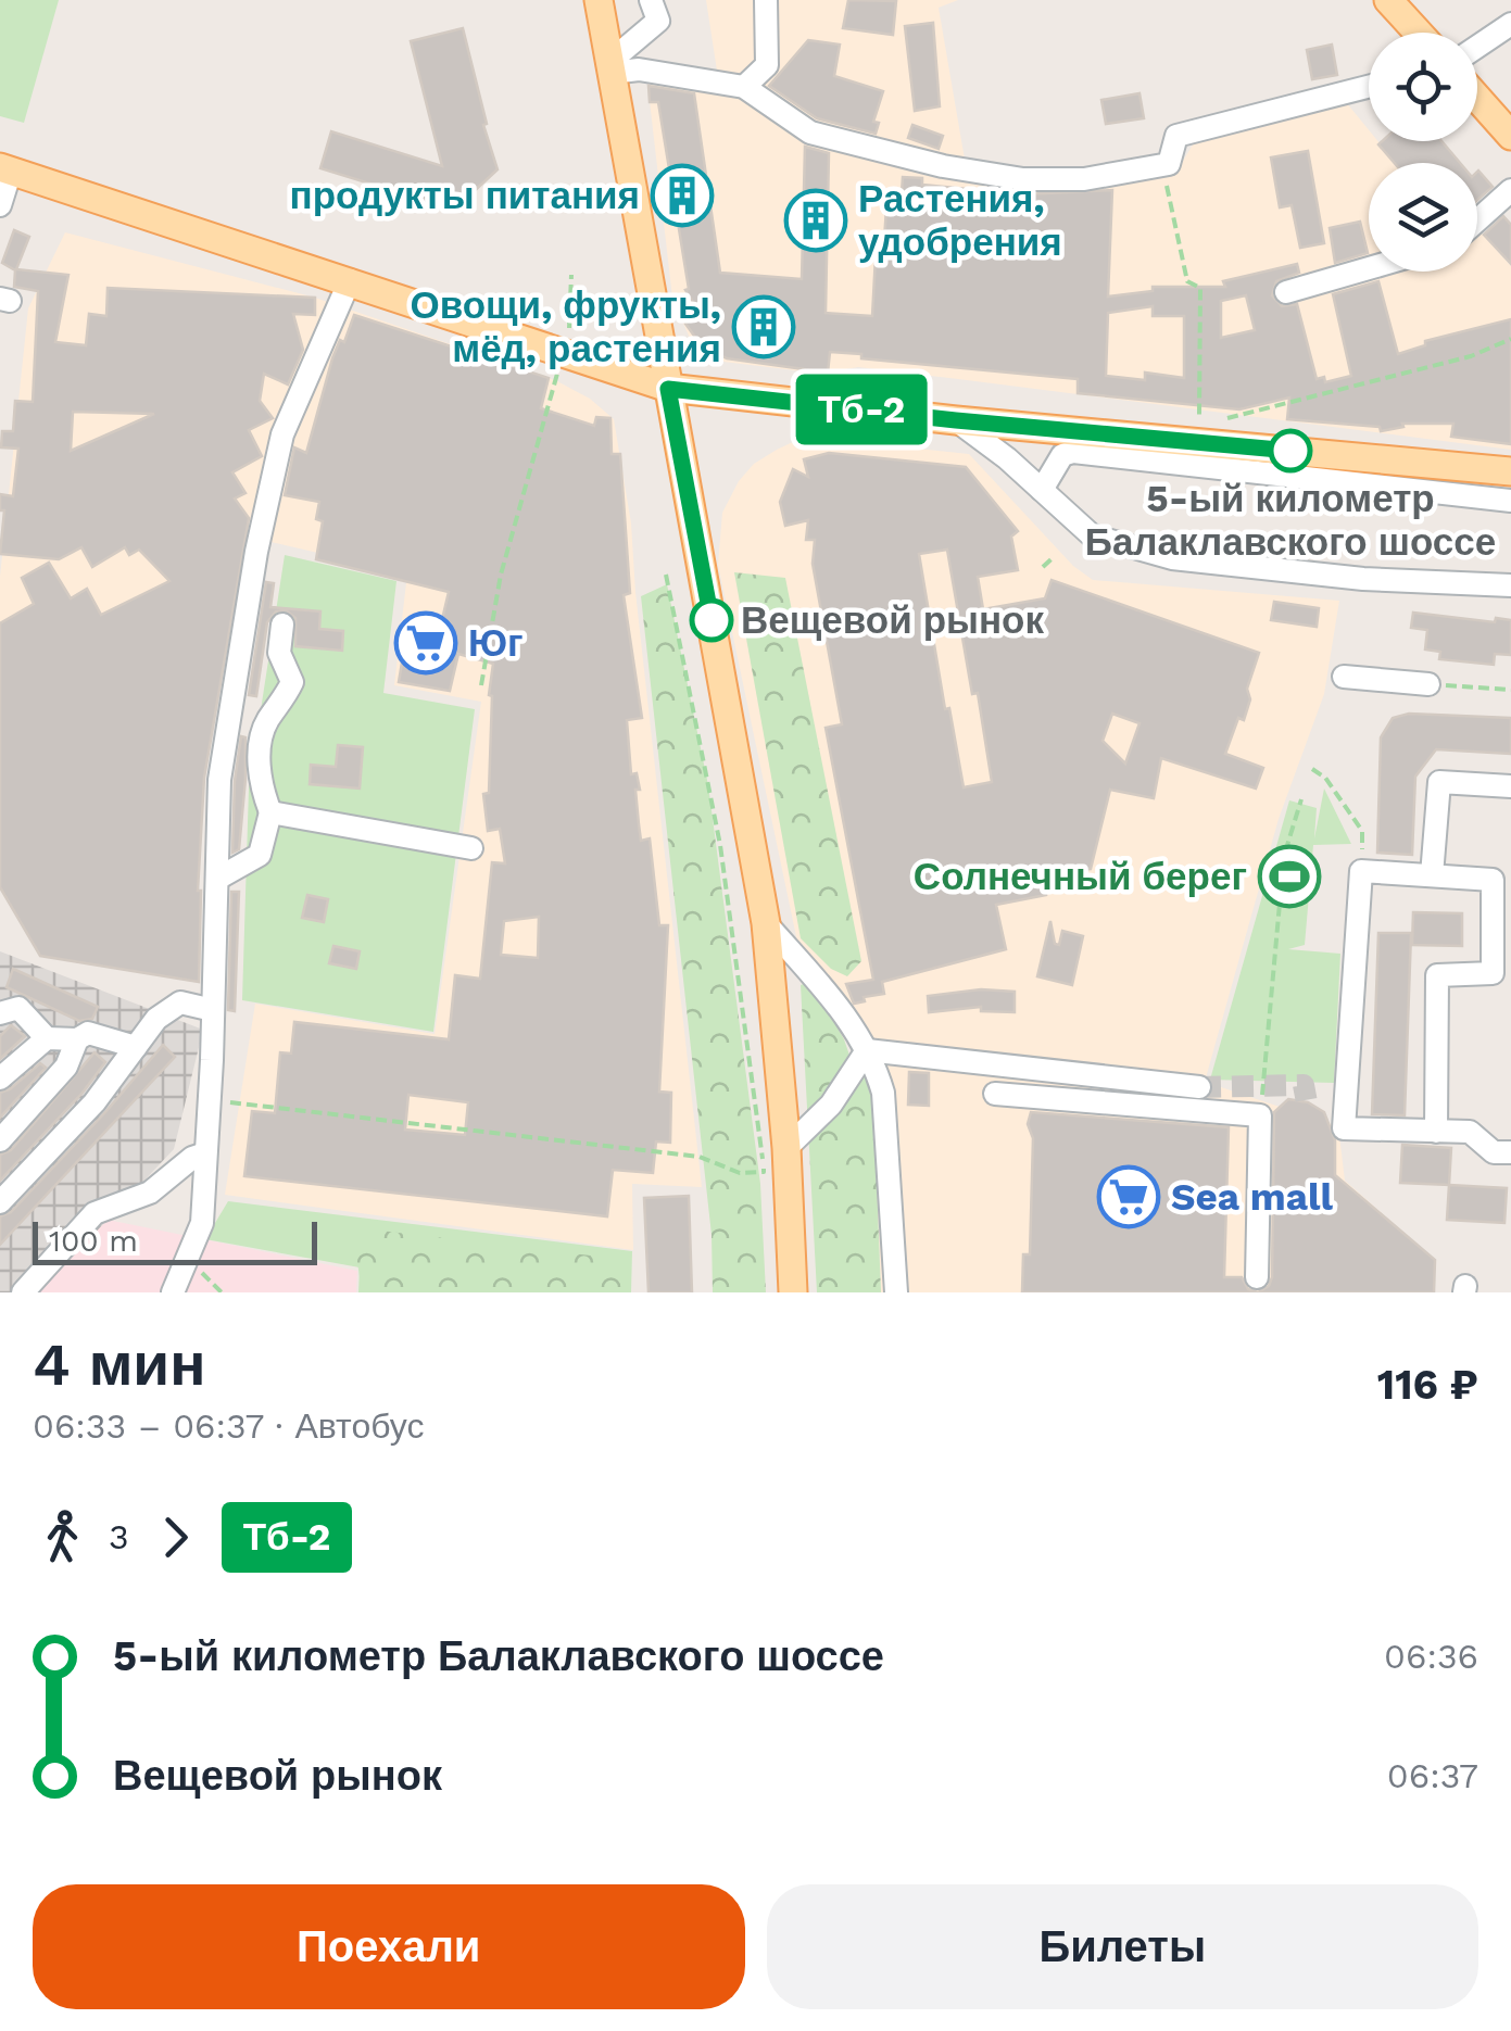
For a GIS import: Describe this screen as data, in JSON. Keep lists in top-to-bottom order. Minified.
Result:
{"places":{"building":["продукты питания","Растения, удобрения","Овощи, фрукты, мёд, растения"],"other":["5-ый километр Балаклавского шоссе","Вещевой рынок"],"supermarket":["Юг","Sea mall"],"sports":["Солнечный берег"]},"lines":["bus line Тб-2"],"scale_bar":"100 m","page":{"on_map":"Тб-2","scale":"100 m","heading":["4 мин","06:33 – 06:37 · Автобус","116 ₽"],"legs":["3","Тб-2"],"list":[{"name":"5-ый километр Балаклавского шоссе","value":"06:36"},{"name":"Вещевой рынок","value":"06:37"}],"buttons":["Поехали","Билеты"]}}
